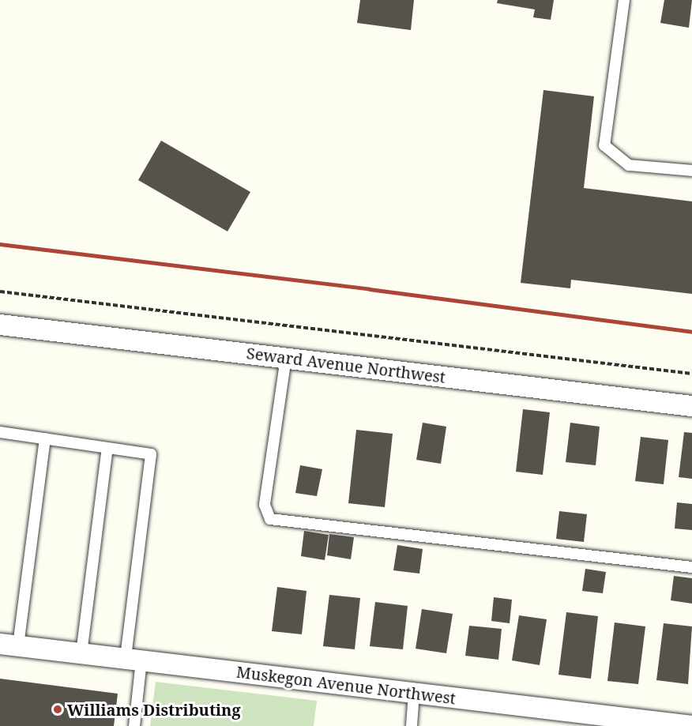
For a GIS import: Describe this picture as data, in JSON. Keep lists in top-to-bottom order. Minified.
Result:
{"streets":{"street":["Seward Avenue Northwest","Muskegon Avenue Northwest"]},"places":["Williams Distributing"]}
